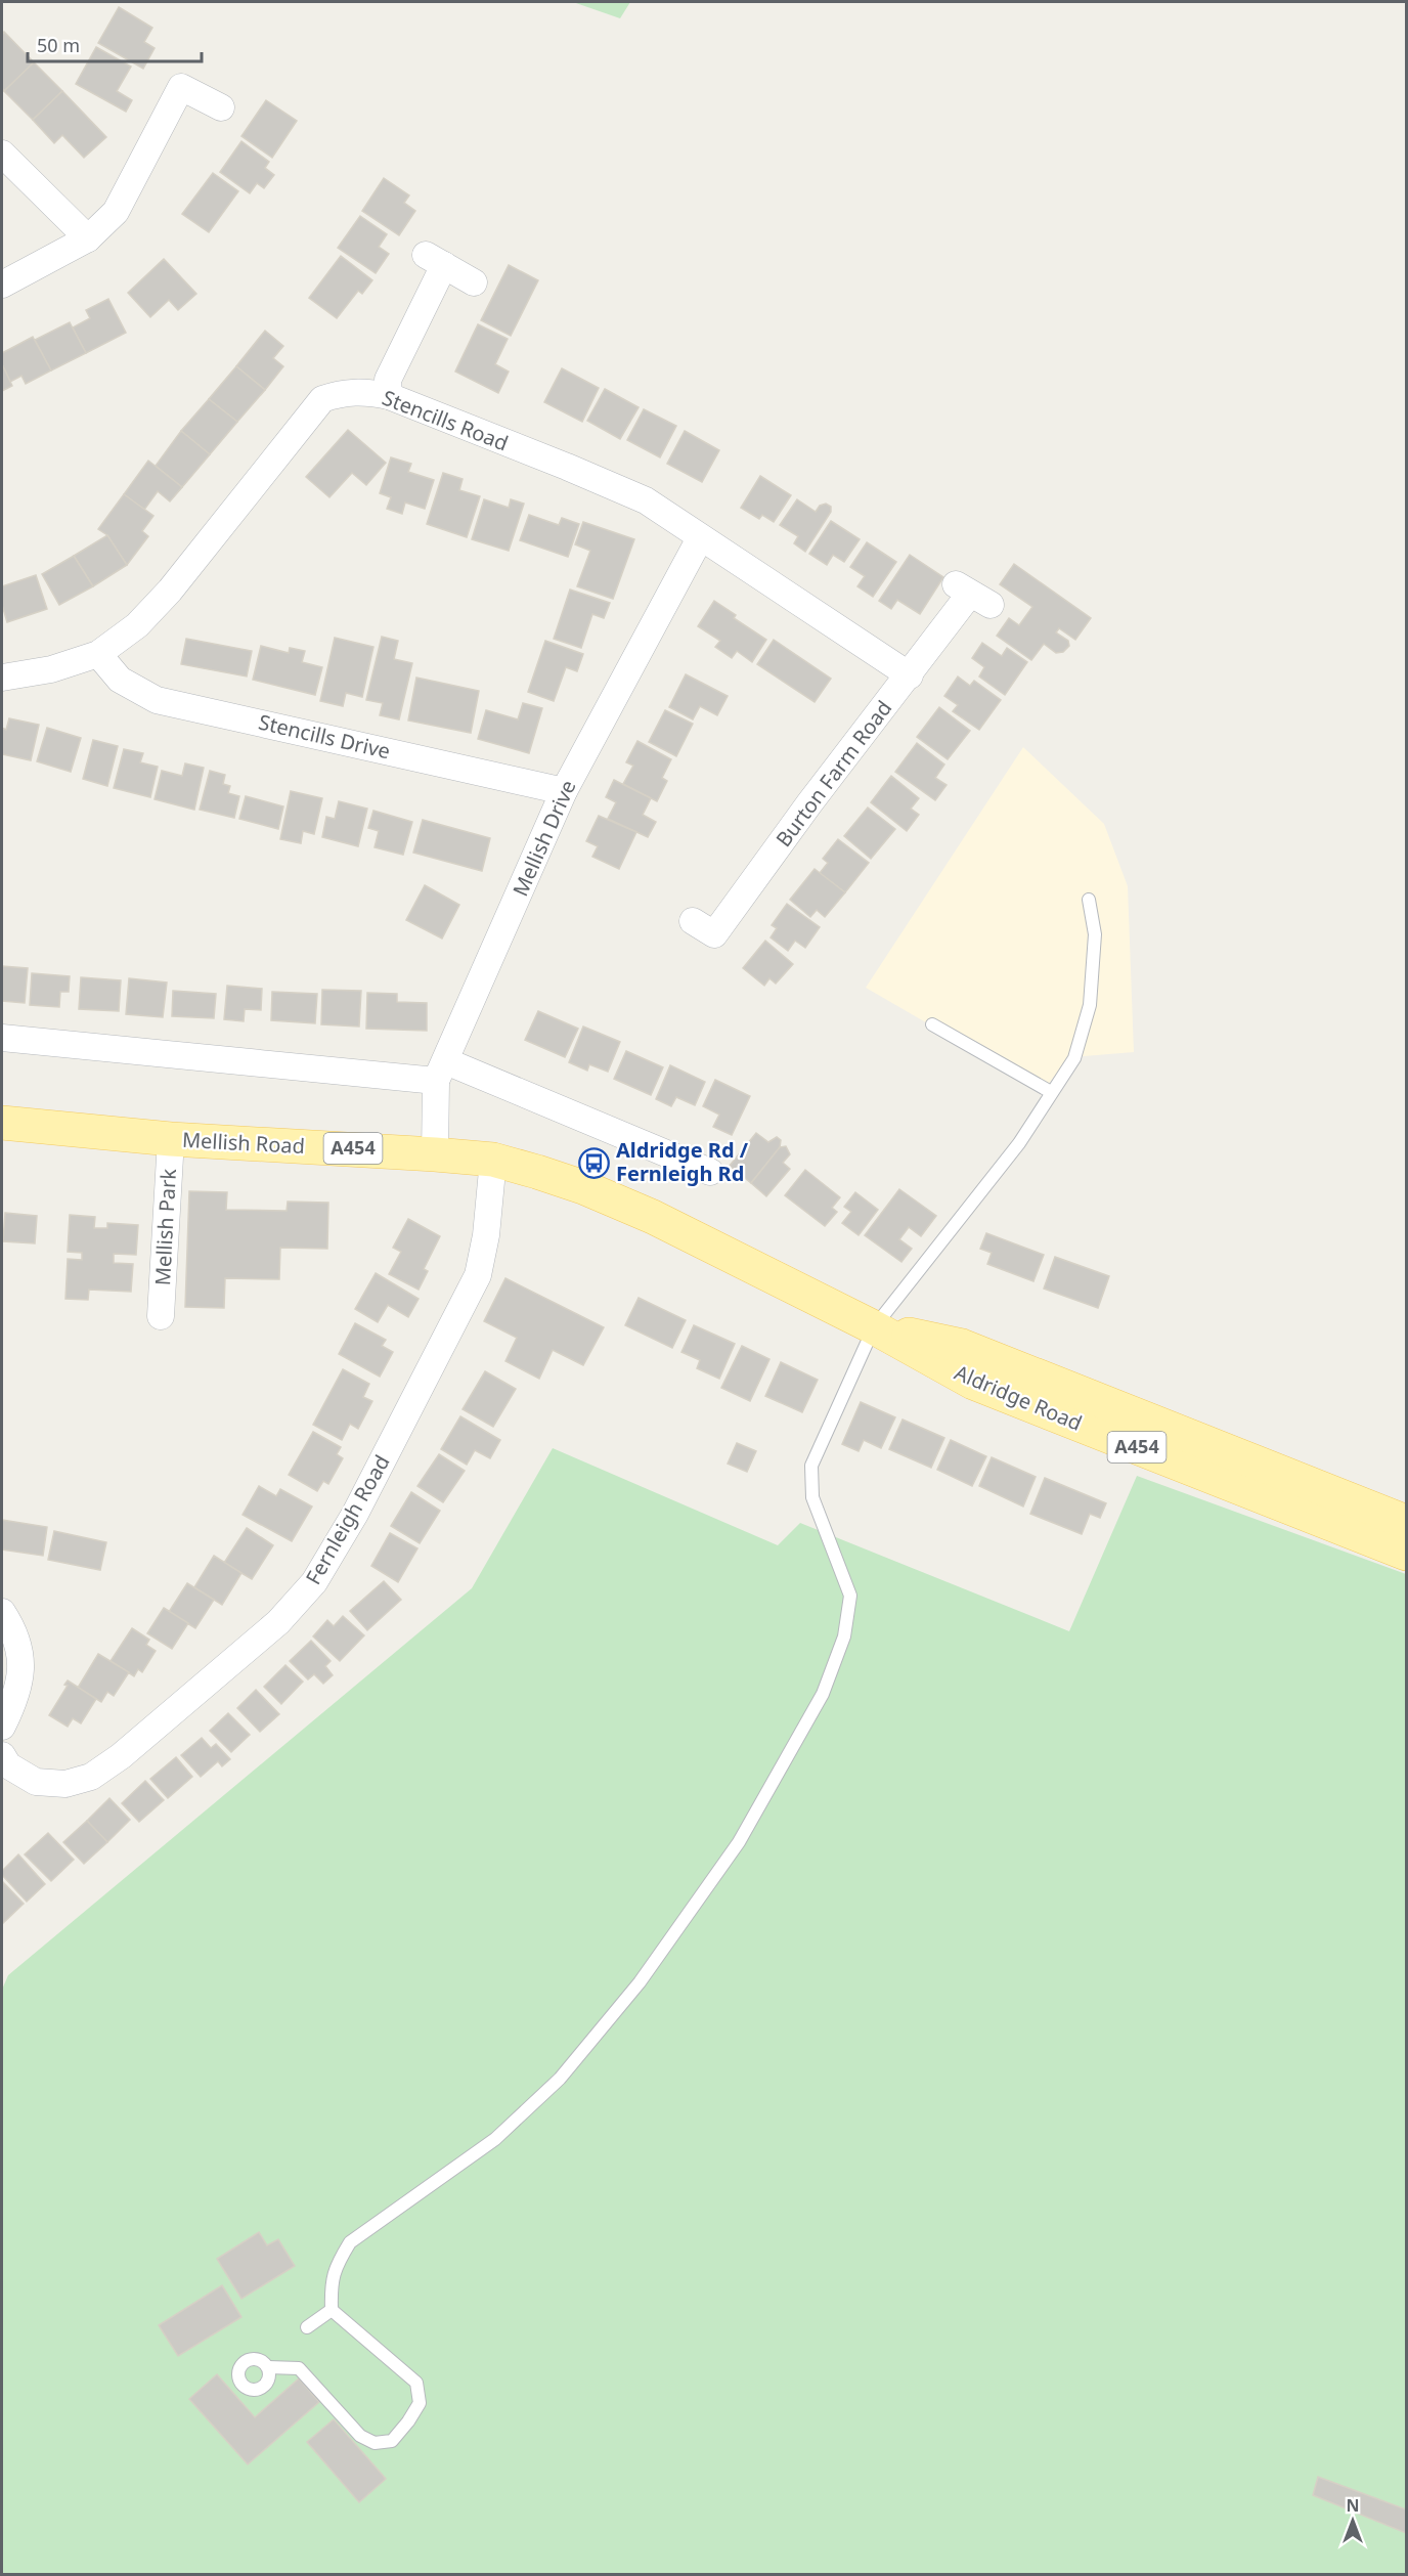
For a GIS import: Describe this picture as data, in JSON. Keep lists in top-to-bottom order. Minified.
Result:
{"streets":{"main road":["Mellish Road","A454","Aldridge Road"],"street":["Stencills Road","Stencills Drive","Burton Farm Road","Mellish Drive","Mellish Park","Fernleigh Road"]},"crossings":[["Stencills Road","Stencills Drive"],["Stencills Road","Burton Farm Road"],["Stencills Road","Mellish Drive"],["Stencills Drive","Mellish Drive"],["Mellish Drive","Mellish Road"],["Mellish Road","Mellish Park"],["Mellish Road","Aldridge Road"],["Mellish Road","Fernleigh Road"]],"places":{"bus stop":["Aldridge Rd / Fernleigh Rd"]},"scale_bar":"50 m","north":"top"}
